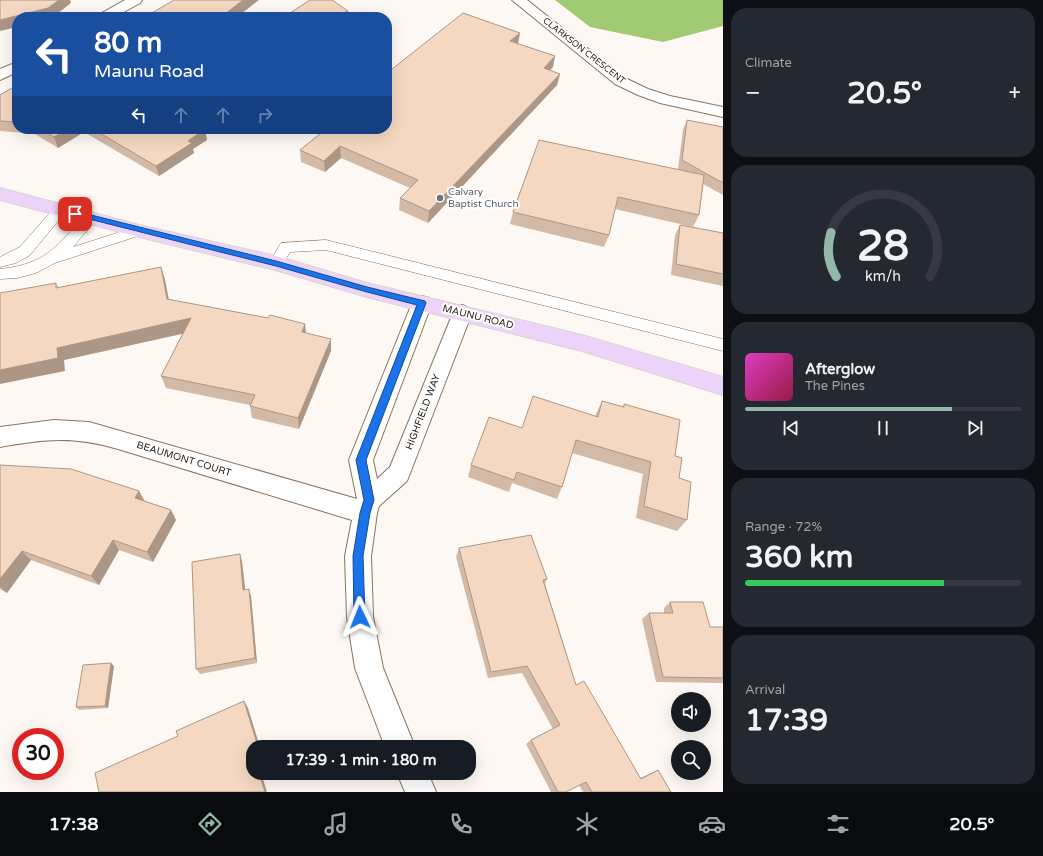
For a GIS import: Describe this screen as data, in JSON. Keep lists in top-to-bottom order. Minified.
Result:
{"streets":{"main road":["MAUNU ROAD"],"street":["CLARKSON CRESCENT","HIGHFIELD WAY","BEAUMONT COURT"]},"crossings":[["MAUNU ROAD","HIGHFIELD WAY"],["HIGHFIELD WAY","BEAUMONT COURT"]],"places":["Calvary Baptist Church"],"page":{"tile":["Climate",["Range · 72%","360 km"],["Arrival","17:39"]],"turn":["80 m","Maunu Road"],"heat":["−","20.5°","+"],"song":["Afterglow","The Pines"],"limit":"30","trip":"17:39 · 1 min · 180 m","tabs":["17:38","20.5°"],"gauge":["28","km/h"]}}
